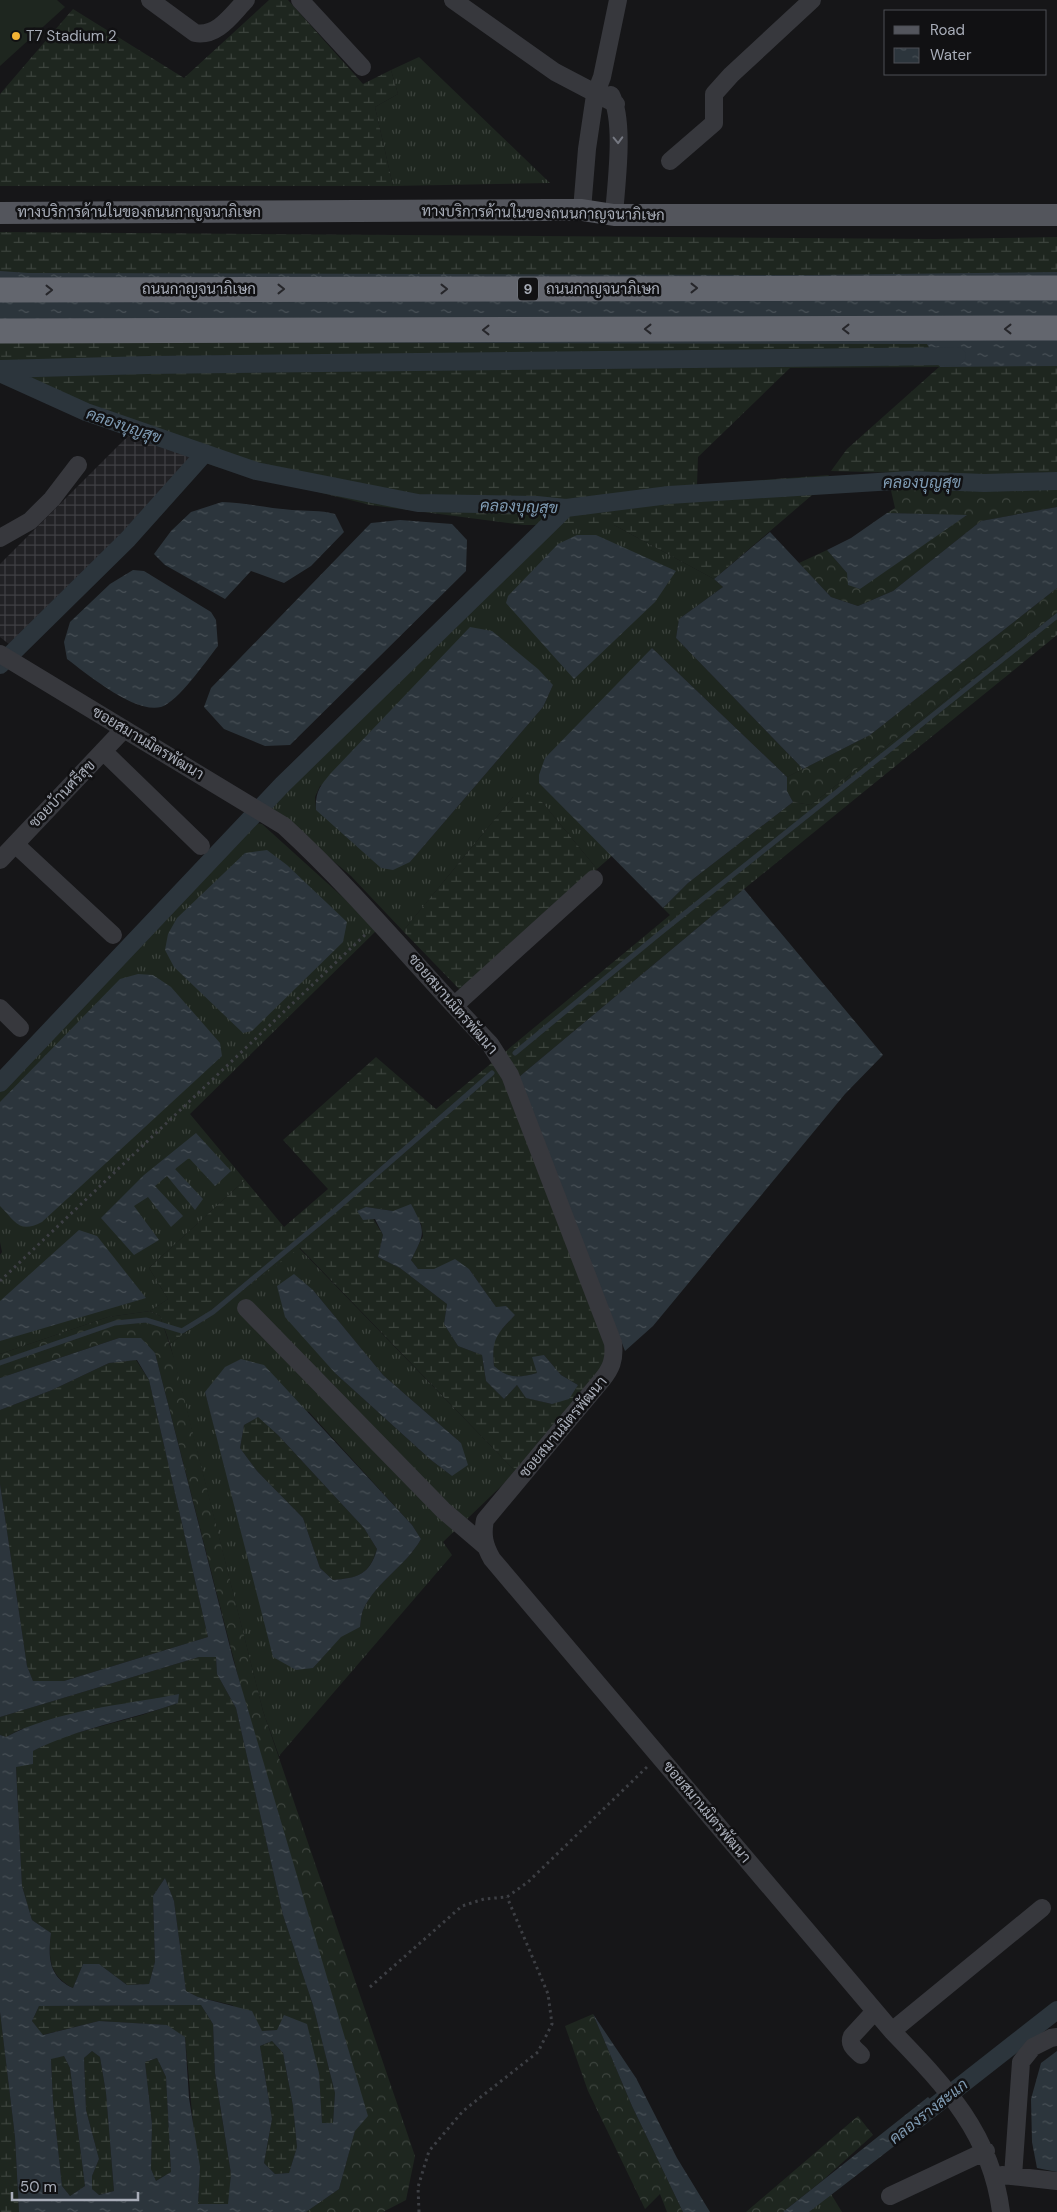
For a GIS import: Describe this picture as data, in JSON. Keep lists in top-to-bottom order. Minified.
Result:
{"streets":{"highway":["ถนนกาญจนาภิเษก","9"],"main road":["ทางบริการด้านในของถนนกาญจนาภิเษก"],"street":["ซอยสมานมิตรพัฒนา","ซอยบ้านศรีสุข"]},"crossings":[["ซอยสมานมิตรพัฒนา","ซอยบ้านศรีสุข"]],"water":["คลองบุญสุข","คลองรางสะแก"],"places":["T7 Stadium 2"],"legend":["Road","Water"],"scale_bar":"50 m"}
